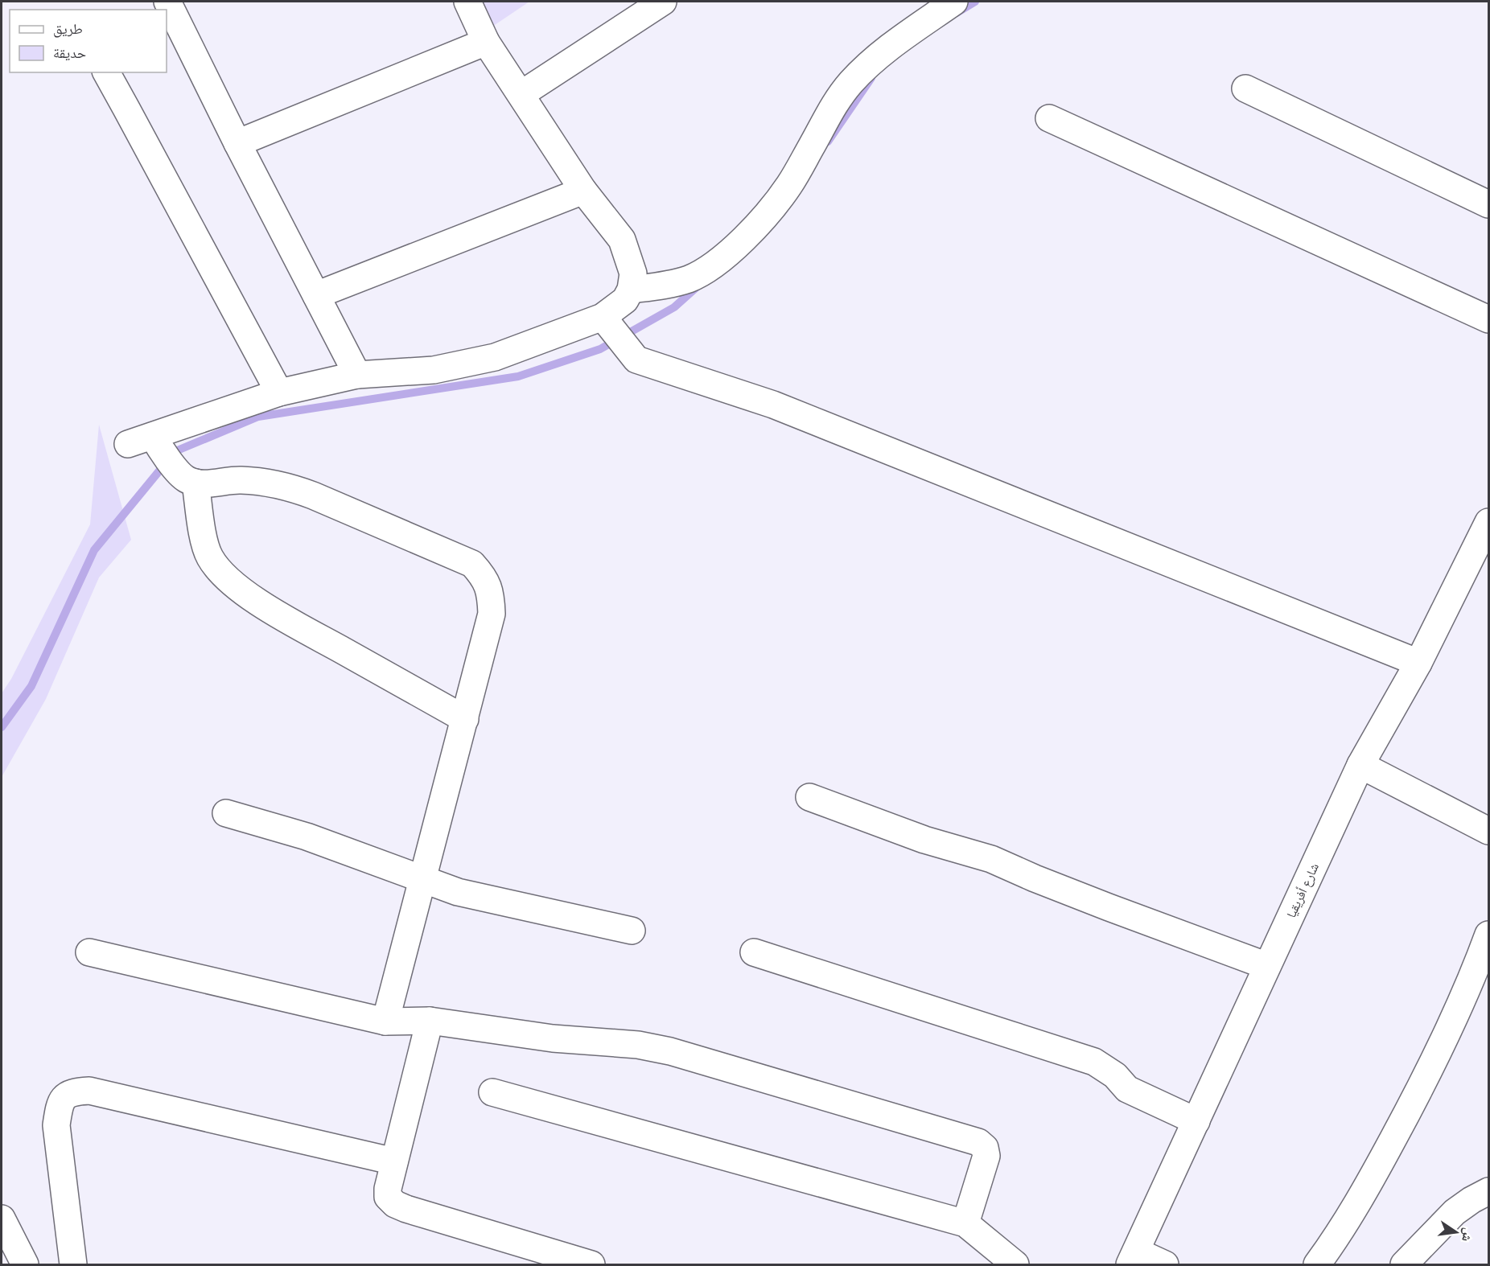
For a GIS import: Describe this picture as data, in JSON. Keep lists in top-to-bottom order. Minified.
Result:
{"streets":{"street":["شارع أفريقيا"]},"legend":["طريق","حديقة"],"north":"right"}
